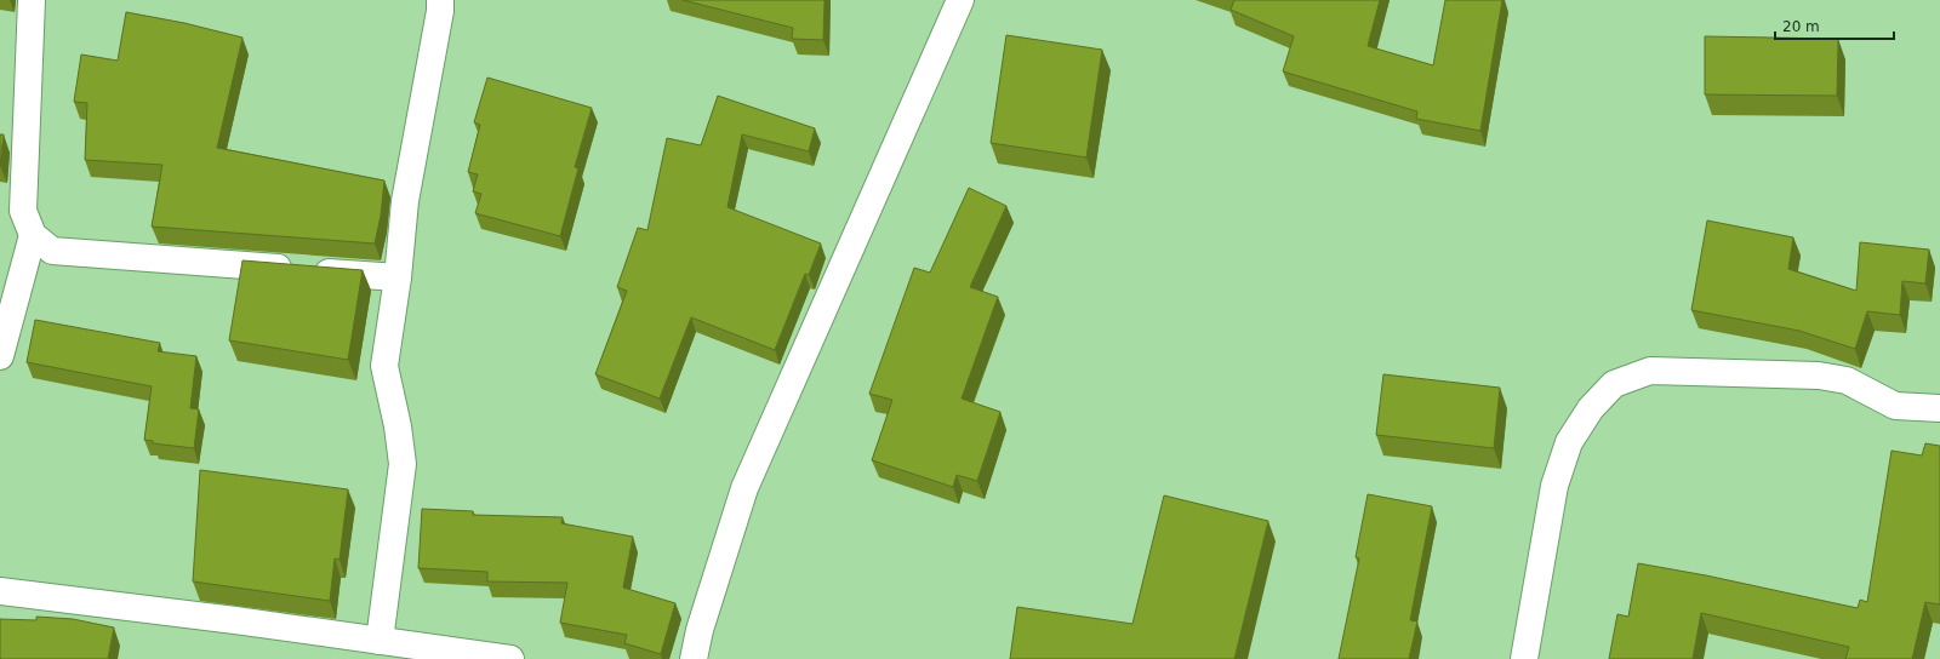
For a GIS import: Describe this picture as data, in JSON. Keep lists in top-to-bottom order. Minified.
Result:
{"scale_bar":"20 m"}
